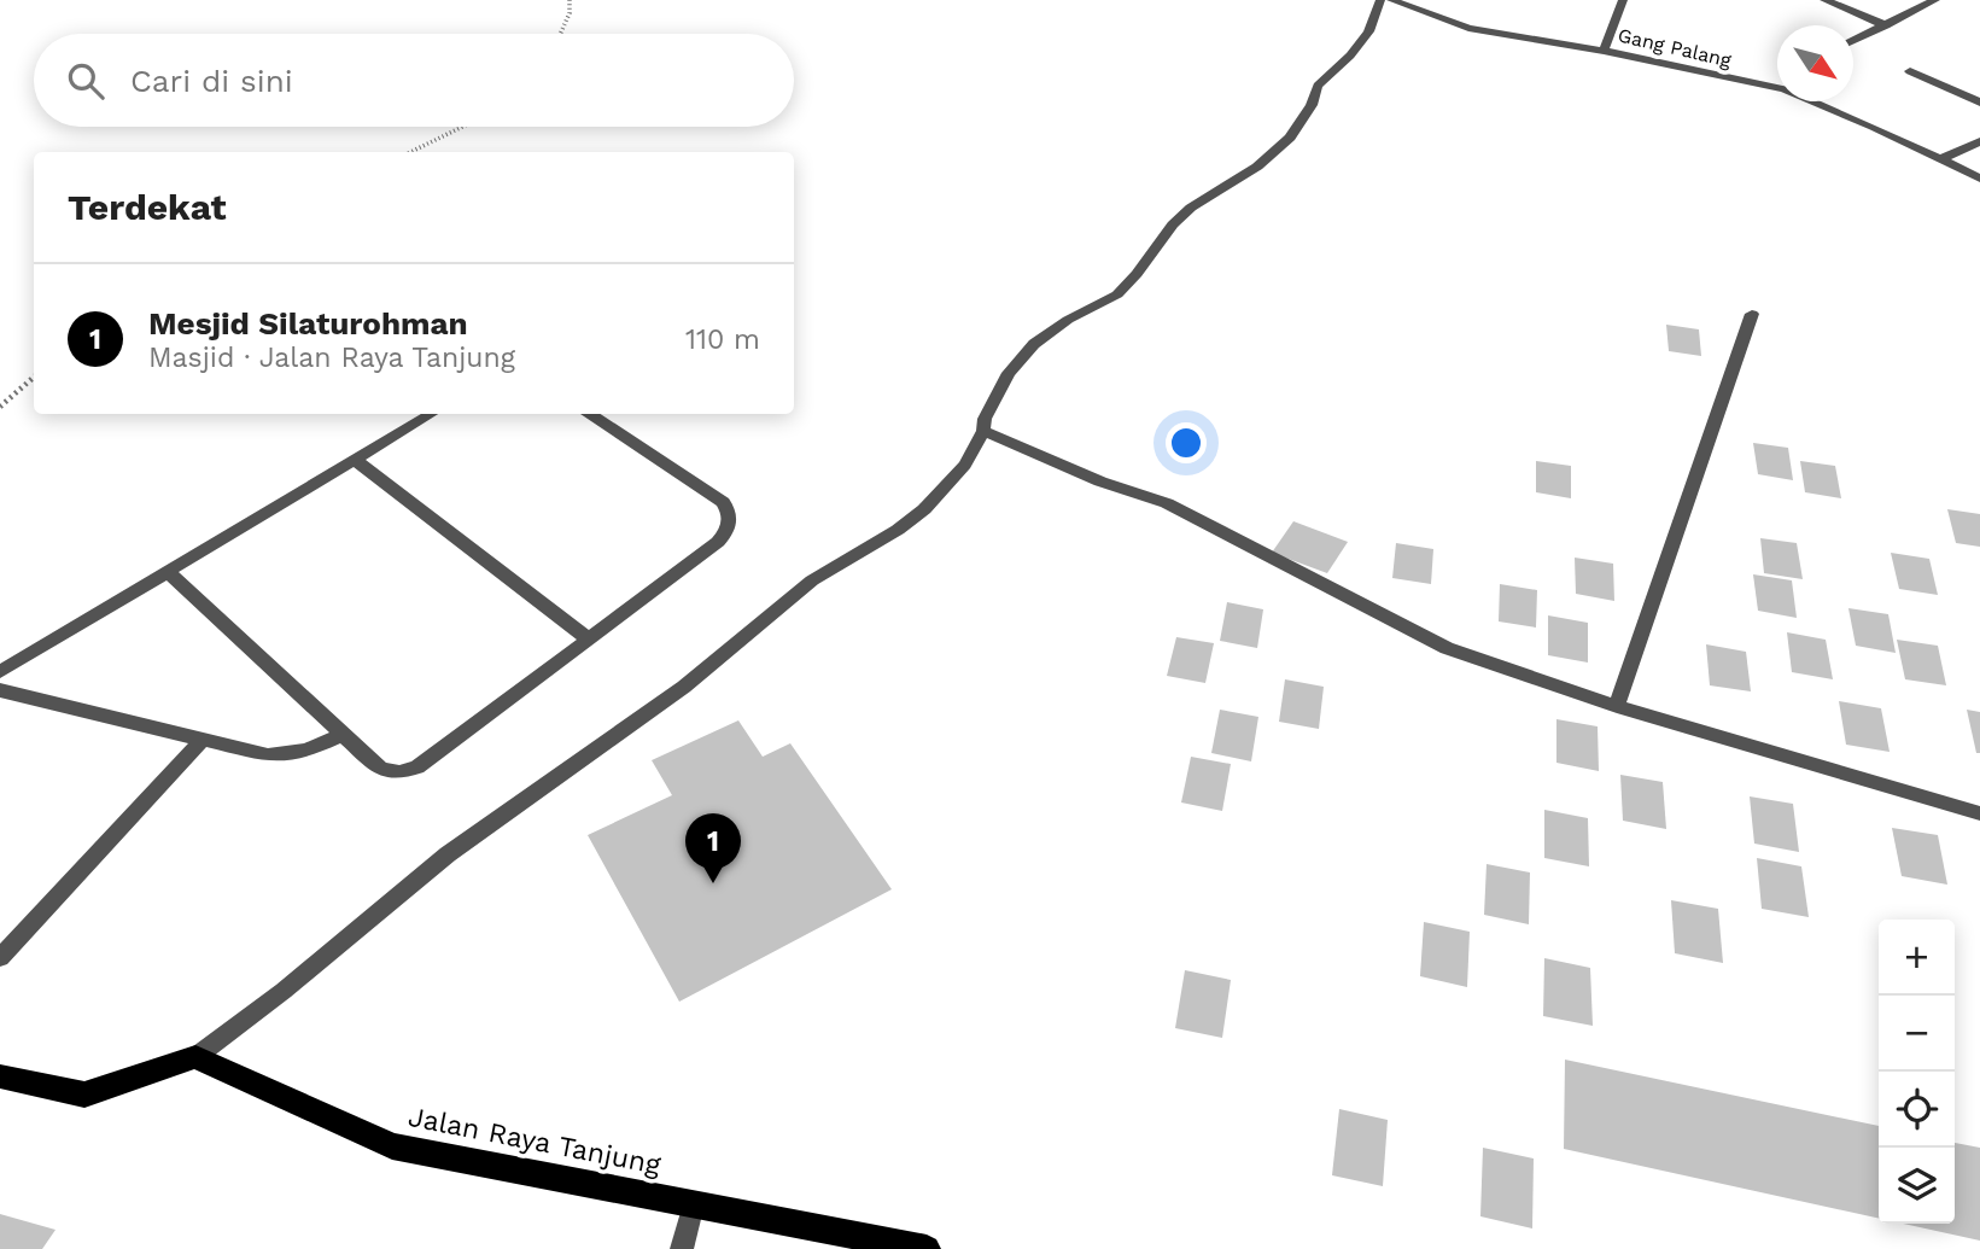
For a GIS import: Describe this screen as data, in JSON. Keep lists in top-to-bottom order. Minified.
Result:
{"streets":{"main road":["Jalan Raya Tanjung"],"street":["Gang Palang"]},"north":"bottom right","page":{"search":"Cari di sini","heading":"Terdekat","list":[{"mark":"1","name":"Mesjid Silaturohman","note":"Masjid · Jalan Raya Tanjung","value":"110 m"}],"pins":"1","map_buttons":["+","−"]}}
